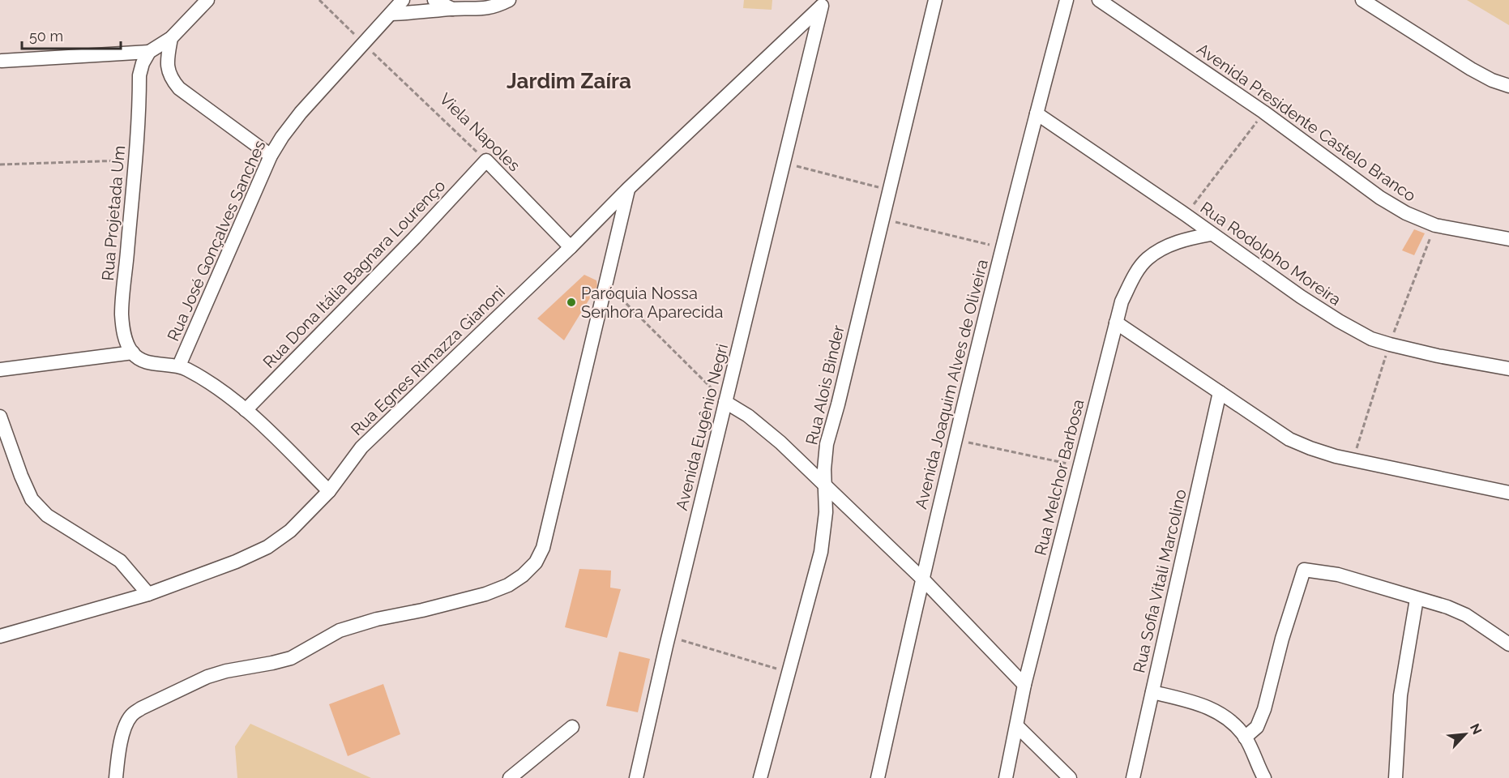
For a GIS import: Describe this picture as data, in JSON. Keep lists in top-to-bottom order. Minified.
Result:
{"streets":{"street":["Avenida Presidente Castelo Branco","Viela Napoles","Rua Projetada Um","Rua José Gonçalves Sanches","Rua Rodolpho Moreira","Rua Dona Itália Bagnara Lourenço","Rua Egnes Rimazza Gianoni","Avenida Joaquim Alves de Oliveira","Rua Alois Binder","Avenida Eugênio Negri","Rua Melchor Barbosa","Rua Sofia Vitali Marcolino"]},"crossings":[["Viela Napoles","Rua José Gonçalves Sanches"],["Viela Napoles","Rua Dona Itália Bagnara Lourenço"],["Viela Napoles","Rua Egnes Rimazza Gianoni"],["Rua Rodolpho Moreira","Avenida Joaquim Alves de Oliveira"],["Rua Rodolpho Moreira","Rua Melchor Barbosa"],["Rua Egnes Rimazza Gianoni","Avenida Eugênio Negri"]],"districts":["Jardim Zaíra"],"places":["Paróquia Nossa Senhora Aparecida"],"scale_bar":"50 m","north":"top right"}
